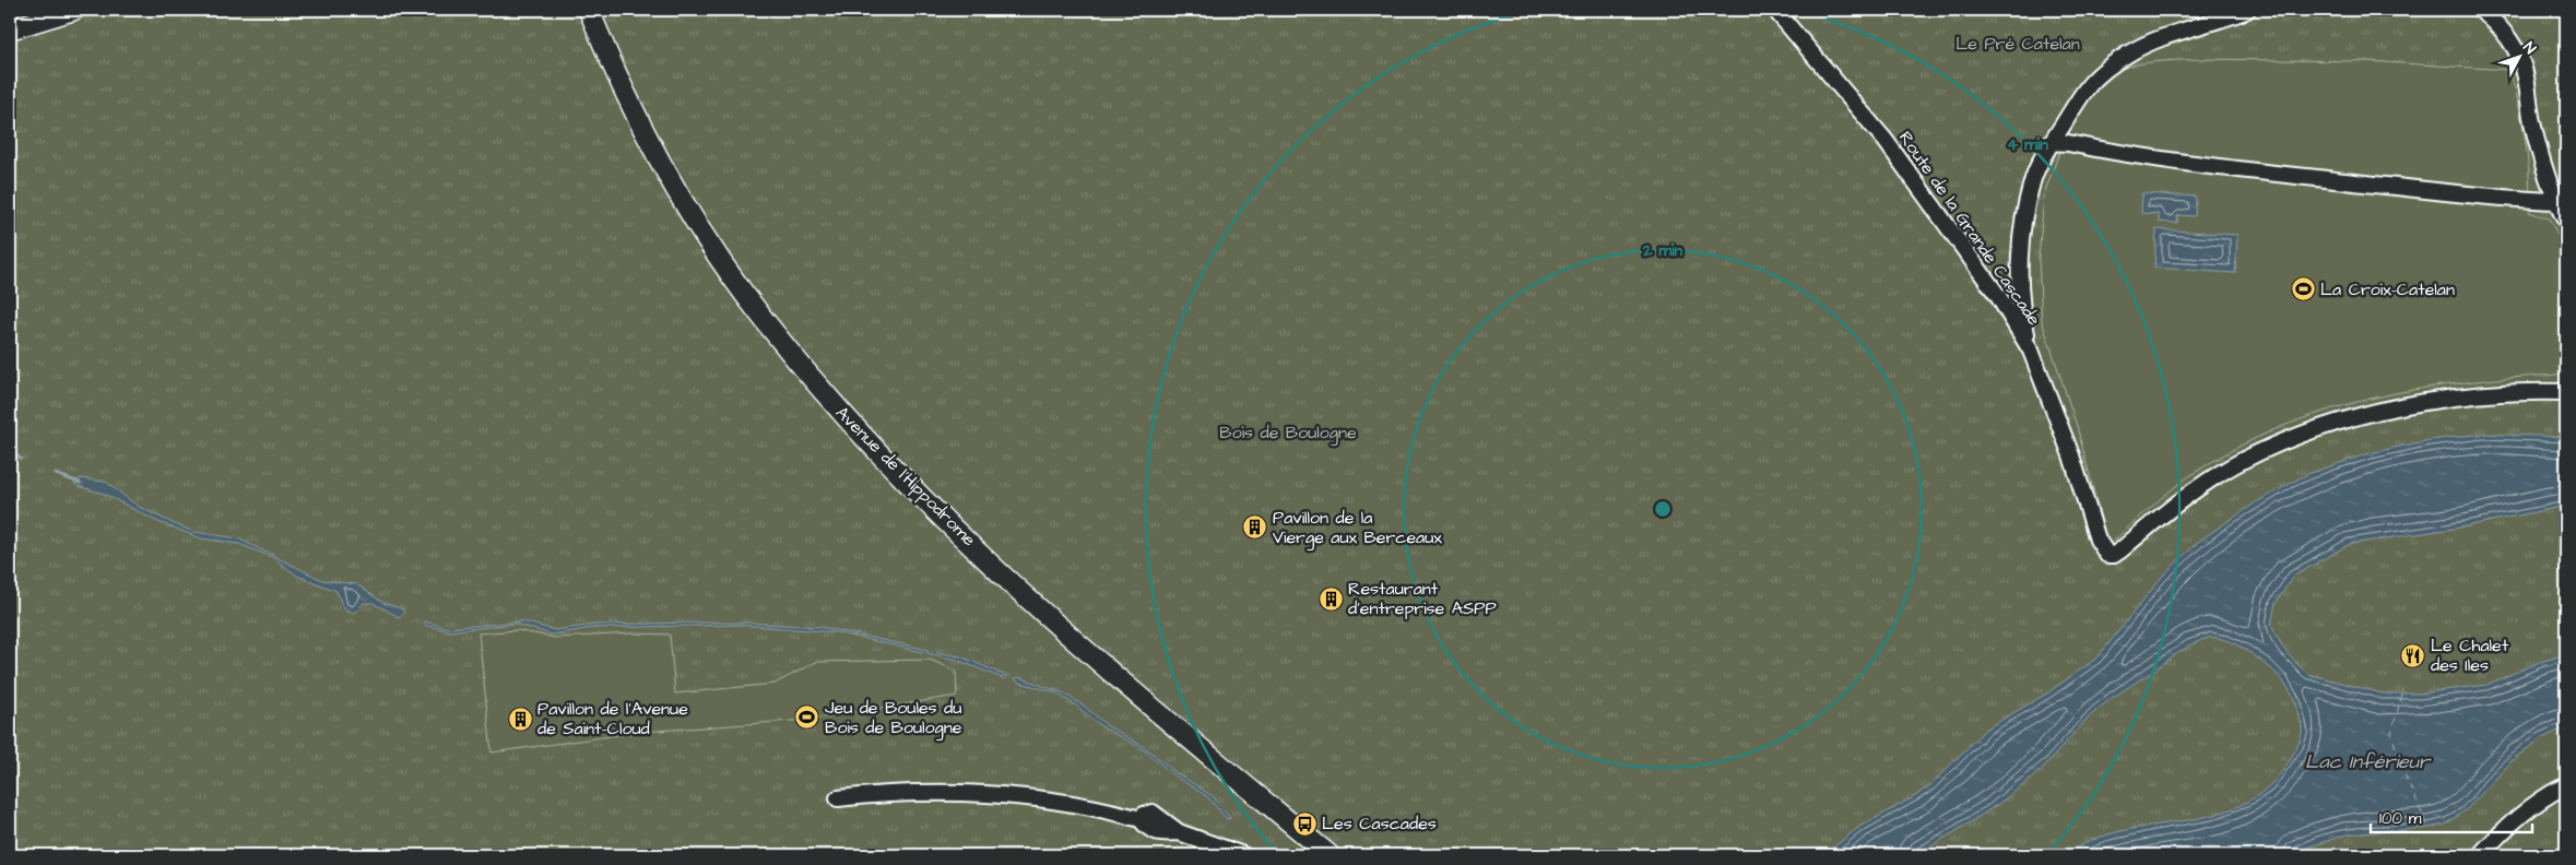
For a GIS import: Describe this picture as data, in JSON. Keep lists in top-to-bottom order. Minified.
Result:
{"streets":{"main road":["Avenue de l'Hippodrome"],"street":["Route de la Grande Cascade"]},"water":["Lac Inférieur"],"parks":["Le Pré Catelan","Bois de Boulogne"],"places":{"sports":["La Croix-Catelan","Jeu de Boules du Bois de Boulogne"],"building":["Pavillon de la Vierge aux Berceaux","Restaurant d'entreprise ASPP","Pavillon de l'Avenue de Saint-Cloud"],"restaurant":["Le Chalet des Iles"],"bus stop":["Les Cascades"]},"scale_bar":"100 m","north":"top right","rings":["4 min","2 min"]}
